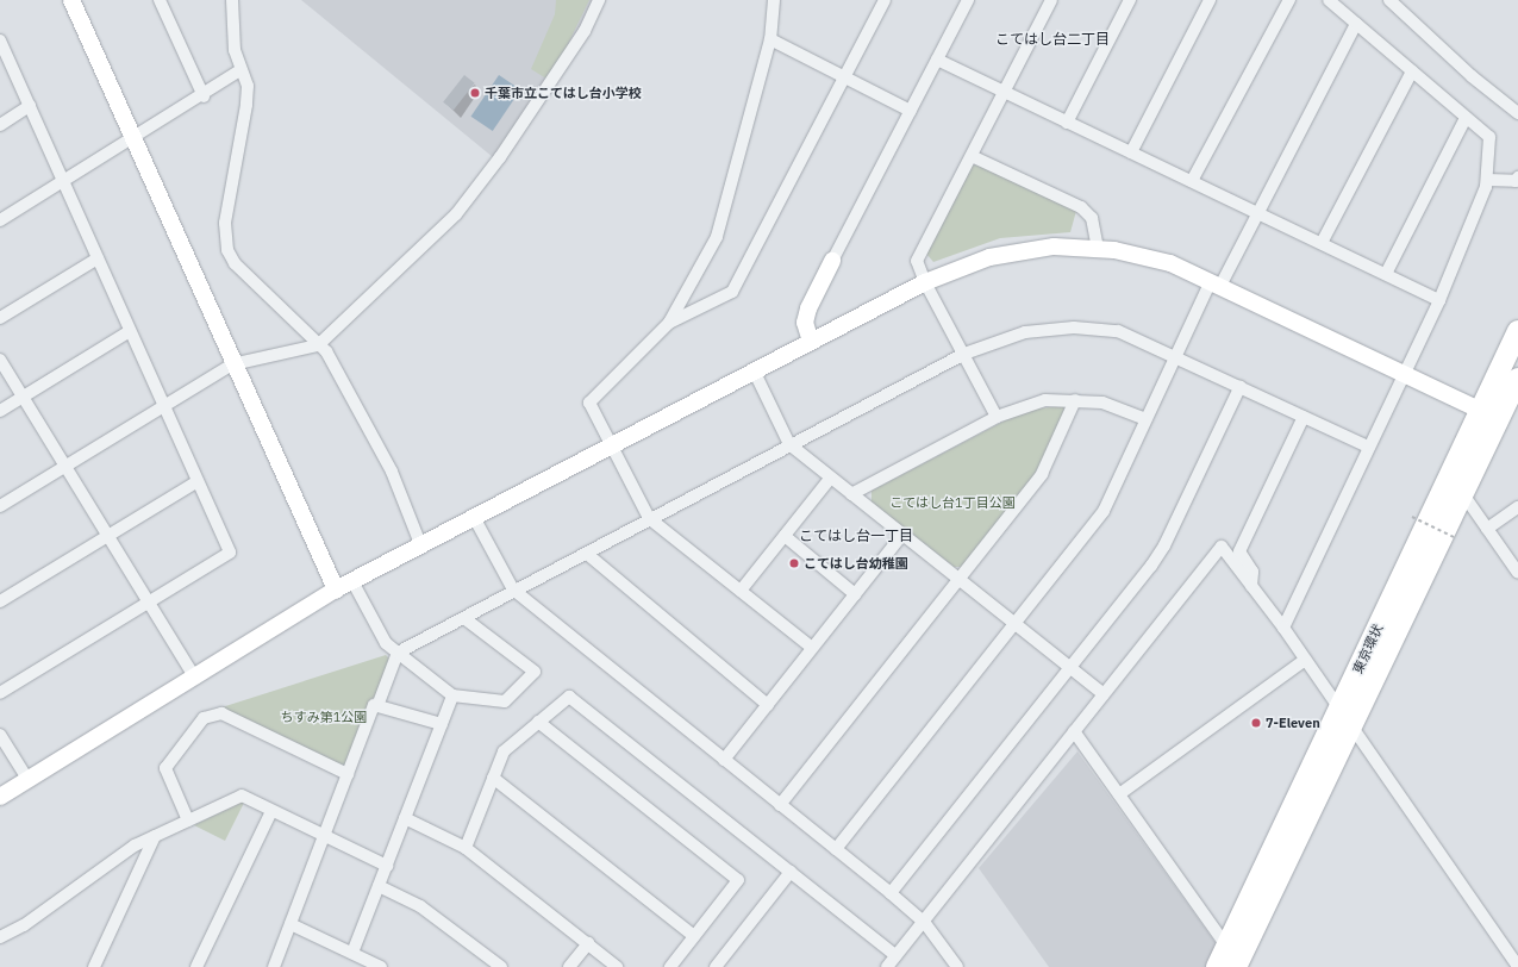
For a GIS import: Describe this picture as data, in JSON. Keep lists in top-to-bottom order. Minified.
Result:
{"streets":{"highway":["東京環状"]},"districts":["こてはし台二丁目","こてはし台一丁目"],"parks":["こてはし台1丁目公園","ちすみ第1公園"],"places":["千葉市立こてはし台小学校","こてはし台幼稚園","7-Eleven"]}
